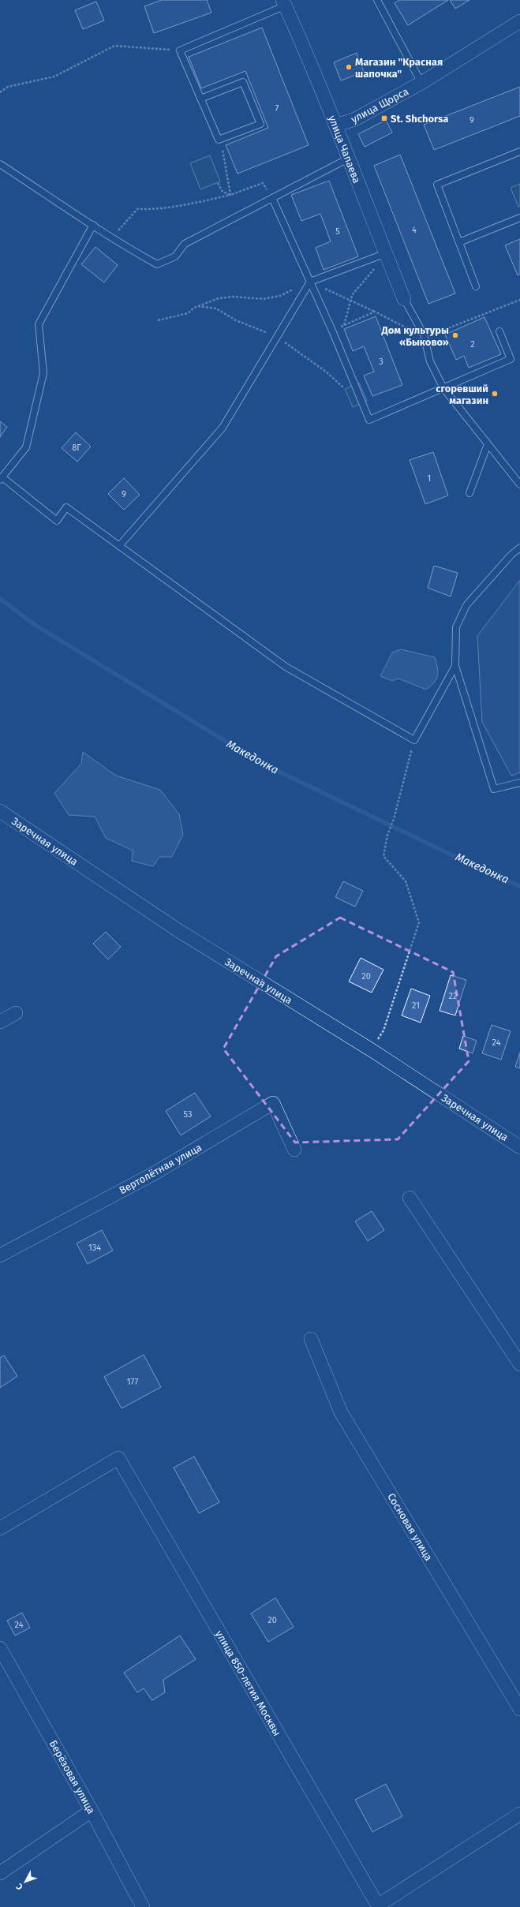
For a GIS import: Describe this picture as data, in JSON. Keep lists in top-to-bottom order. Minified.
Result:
{"streets":{"street":["улица Щорса","улица Чапаева","Заречная улица","Вертолётная улица","Сосновая улица","улица 850-летия Москвы","Берёзовая улица"]},"crossings":[["улица Щорса","улица Чапаева"]],"water":["Македонка"],"places":{"other":["Магазин \"Красная шапочка\"","Дом культуры «Быково»","сгоревший магазин"],"transit":["St. Shchorsa"]},"house_numbers":["7","9","4","5","2","3","8Г","1","9","20","22","21","24","53","134","177","20","24"],"north":"bottom left"}
